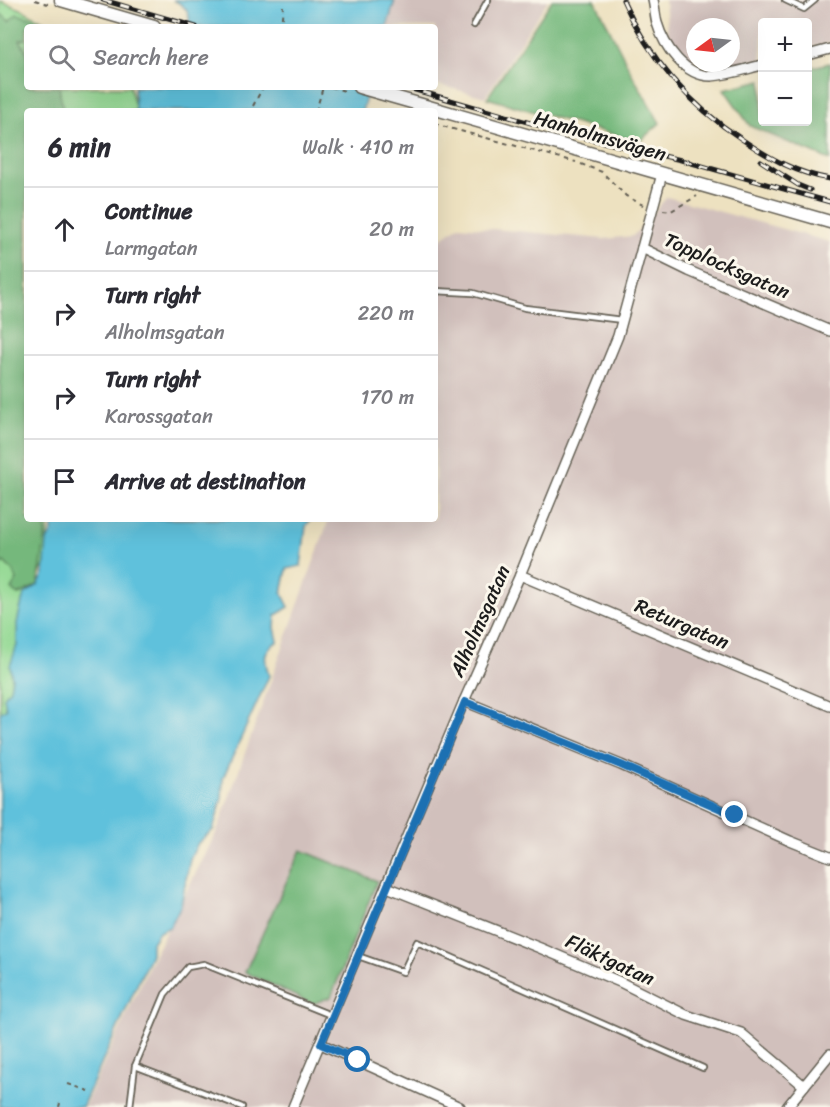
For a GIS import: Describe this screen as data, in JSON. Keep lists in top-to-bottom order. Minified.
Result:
{"streets":{"street":["Hanholmsvägen","Topplocksgatan","Alholmsgatan","Returgatan","Fläktgatan"]},"crossings":[["Hanholmsvägen","Alholmsgatan"],["Topplocksgatan","Alholmsgatan"],["Alholmsgatan","Returgatan"],["Alholmsgatan","Fläktgatan"]],"north":"left","page":{"map_buttons":["+","−"],"search":"Search here","heading":["6 min","Walk · 410 m"],"list":[["Continue","Larmgatan","20 m"],["Turn right","Alholmsgatan","220 m"],["Turn right","Karossgatan","170 m"],"Arrive at destination"]}}
